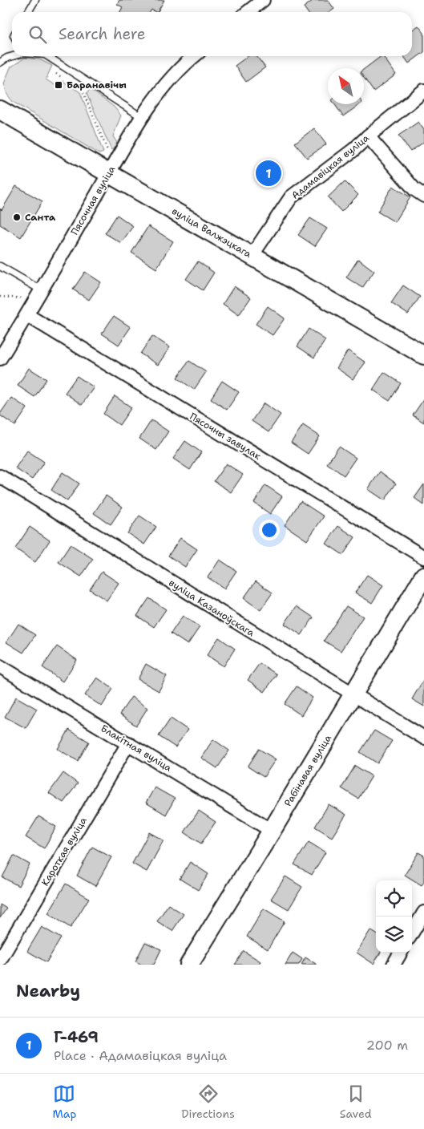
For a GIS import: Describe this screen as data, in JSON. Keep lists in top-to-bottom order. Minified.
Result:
{"streets":{"street":["Адамавіцкая вуліца","Пясочная вуліца","вуліца Валжэцкага","Пясочны завулак","вуліца Казаноўскага","Блакітная вуліца","Рабінавая вуліца","Кароткая вуліца"]},"crossings":[["Адамавіцкая вуліца","вуліца Валжэцкага"],["Пясочная вуліца","вуліца Валжэцкага"],["Пясочная вуліца","Пясочны завулак"],["вуліца Казаноўскага","Рабінавая вуліца"],["Блакітная вуліца","Рабінавая вуліца"],["Блакітная вуліца","Кароткая вуліца"]],"places":{"transit":["Баранавічы"],"other":["Санта"]},"north":"top left","page":{"search":"Search here","pins":"1","heading":"Nearby","list":[{"mark":"1","name":"Г-469","note":"Place · Адамавіцкая вуліца","value":"200 m"}],"nav":["Map","Directions","Saved"]}}
